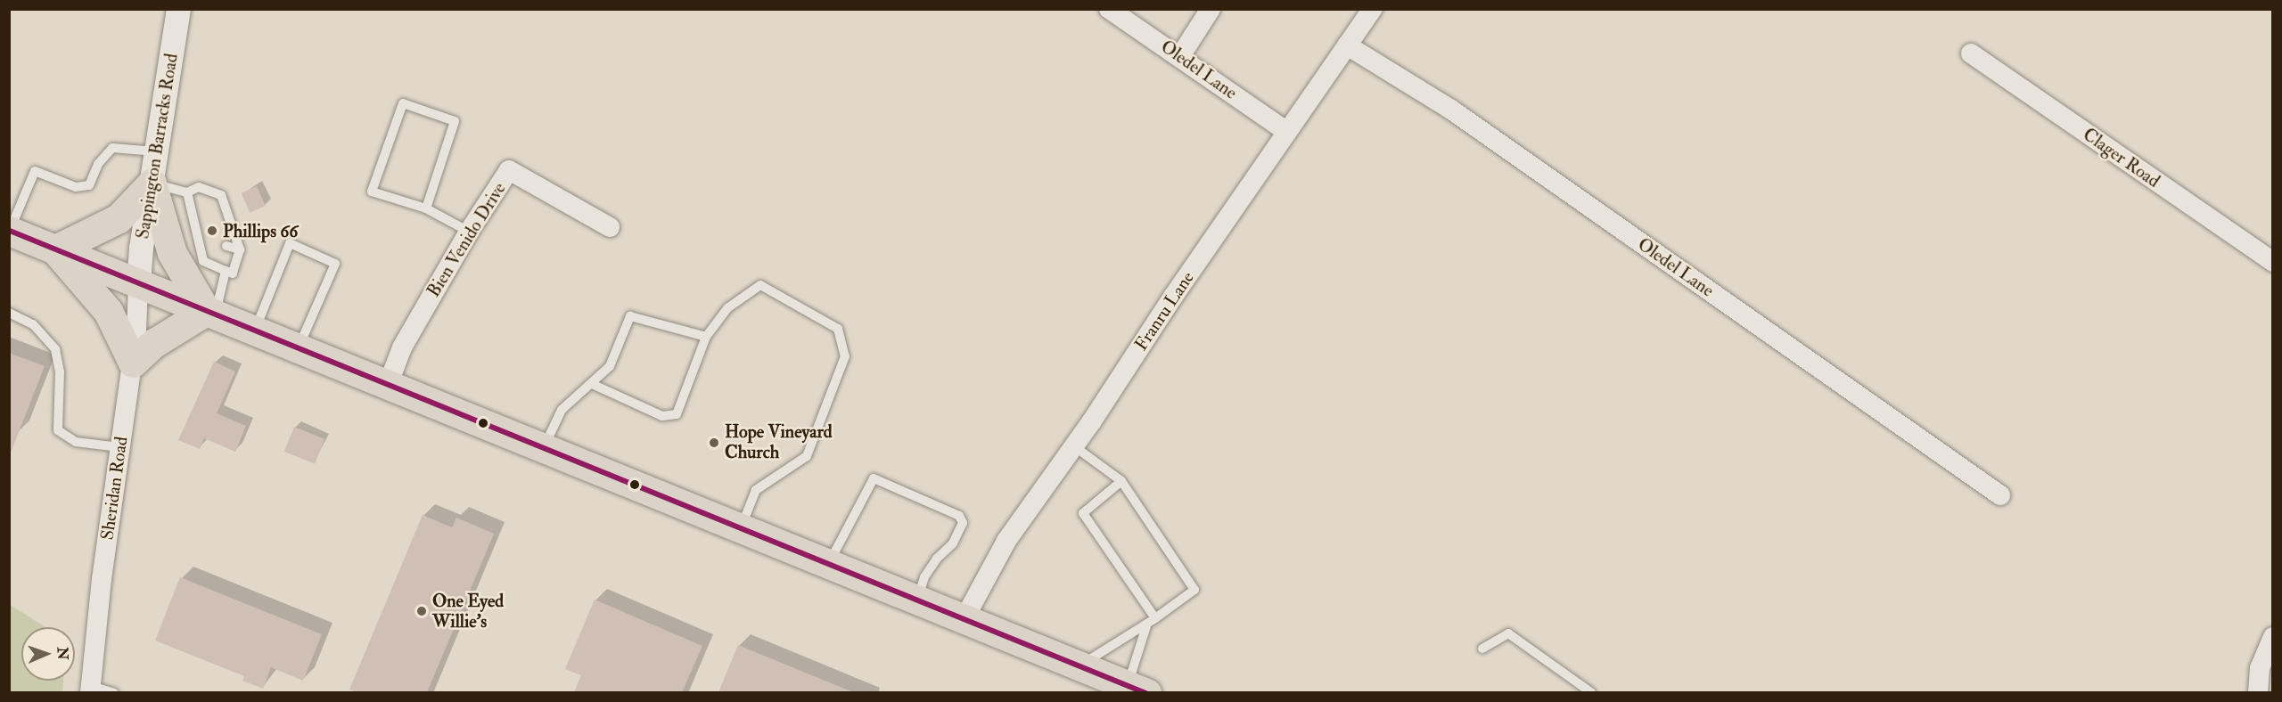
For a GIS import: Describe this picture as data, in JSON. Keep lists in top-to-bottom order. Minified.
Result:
{"streets":{"street":["Oledel Lane","Sappington Barracks Road","Clager Road","Bien Venido Drive","Franru Lane","Sheridan Road"]},"crossings":[["Oledel Lane","Franru Lane"],["Sappington Barracks Road","Sheridan Road"]],"places":["Phillips 66","Hope Vineyard Church","One Eyed Willie's"],"north":"right"}
